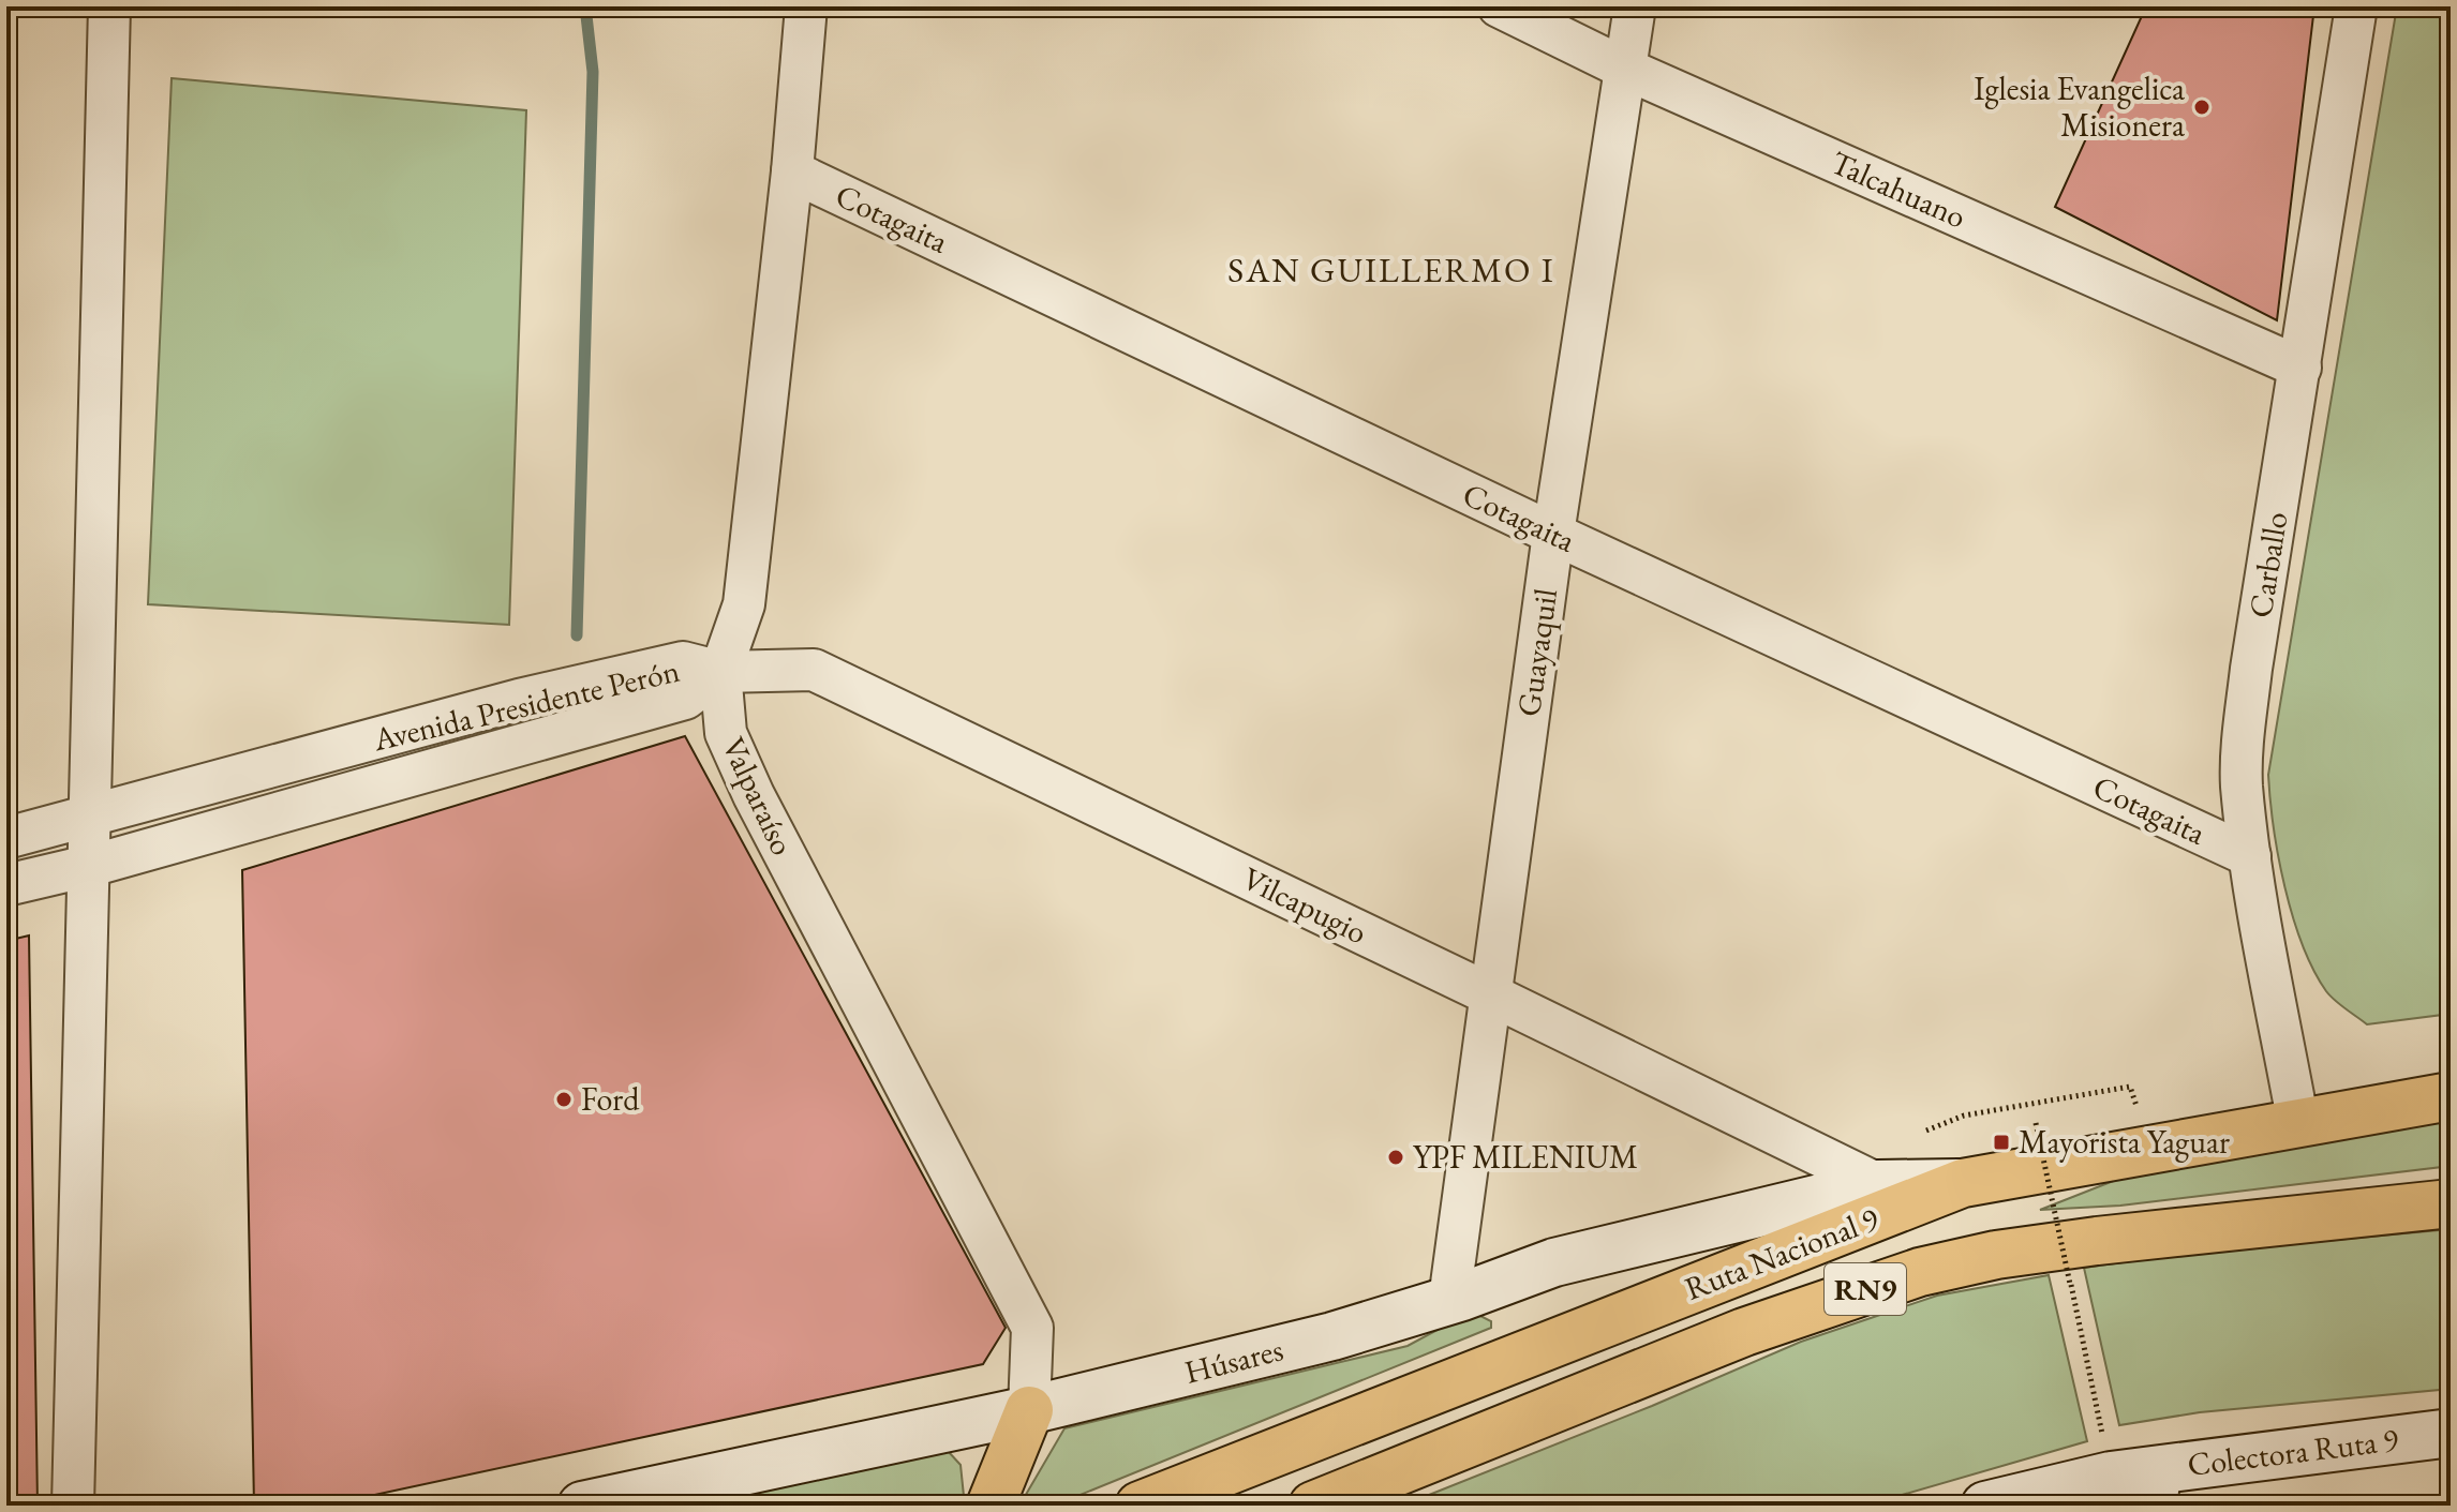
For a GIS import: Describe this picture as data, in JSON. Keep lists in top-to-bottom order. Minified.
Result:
{"streets":{"highway":["Ruta Nacional 9","RN9"],"street":["Talcahuano","Cotagaita","Carballo","Guayaquil","Avenida Presidente Perón","Valparaíso","Vilcapugio","Húsares","Colectora Ruta 9"]},"crossings":[["Talcahuano","Carballo"],["Talcahuano","Guayaquil"],["Cotagaita","Carballo"],["Cotagaita","Guayaquil"],["Cotagaita","Valparaíso"],["Carballo","Ruta Nacional 9"],["Guayaquil","Vilcapugio"],["Guayaquil","Húsares"],["Avenida Presidente Perón","Valparaíso"],["Avenida Presidente Perón","Vilcapugio"],["Valparaíso","Vilcapugio"],["Valparaíso","Húsares"],["Vilcapugio","Húsares"],["Ruta Nacional 9","Húsares"]],"districts":["SAN GUILLERMO I"],"places":{"other":["Iglesia Evangelica Misionera","Ford","YPF MILENIUM"],"transit":["Mayorista Yaguar"]}}
